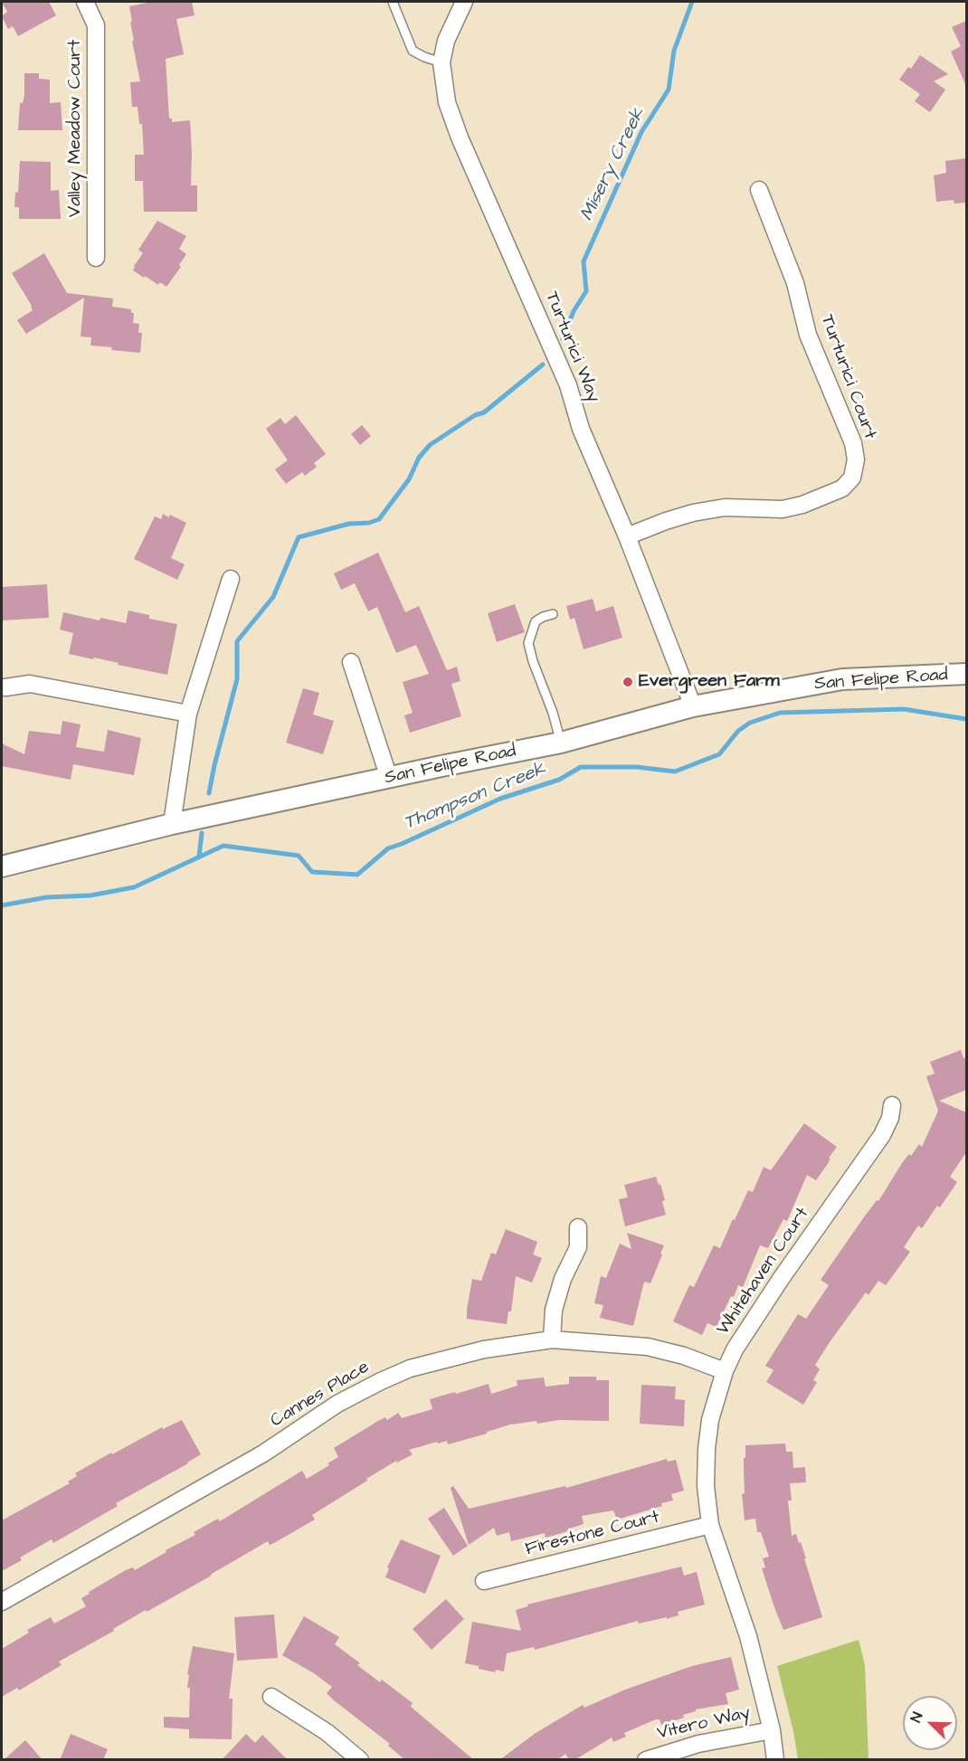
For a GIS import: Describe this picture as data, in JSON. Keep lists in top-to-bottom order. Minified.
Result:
{"streets":{"street":["Valley Meadow Court","Turturici Way","Turturici Court","San Felipe Road","Whitehaven Court","Cannes Place","Firestone Court","Vitero Way"]},"crossings":[["Turturici Way","Turturici Court"],["Turturici Way","San Felipe Road"],["Whitehaven Court","Cannes Place"],["Whitehaven Court","Firestone Court"],["Whitehaven Court","Vitero Way"]],"water":["Misery Creek","Thompson Creek"],"places":["Evergreen Farm"],"north":"top left"}
